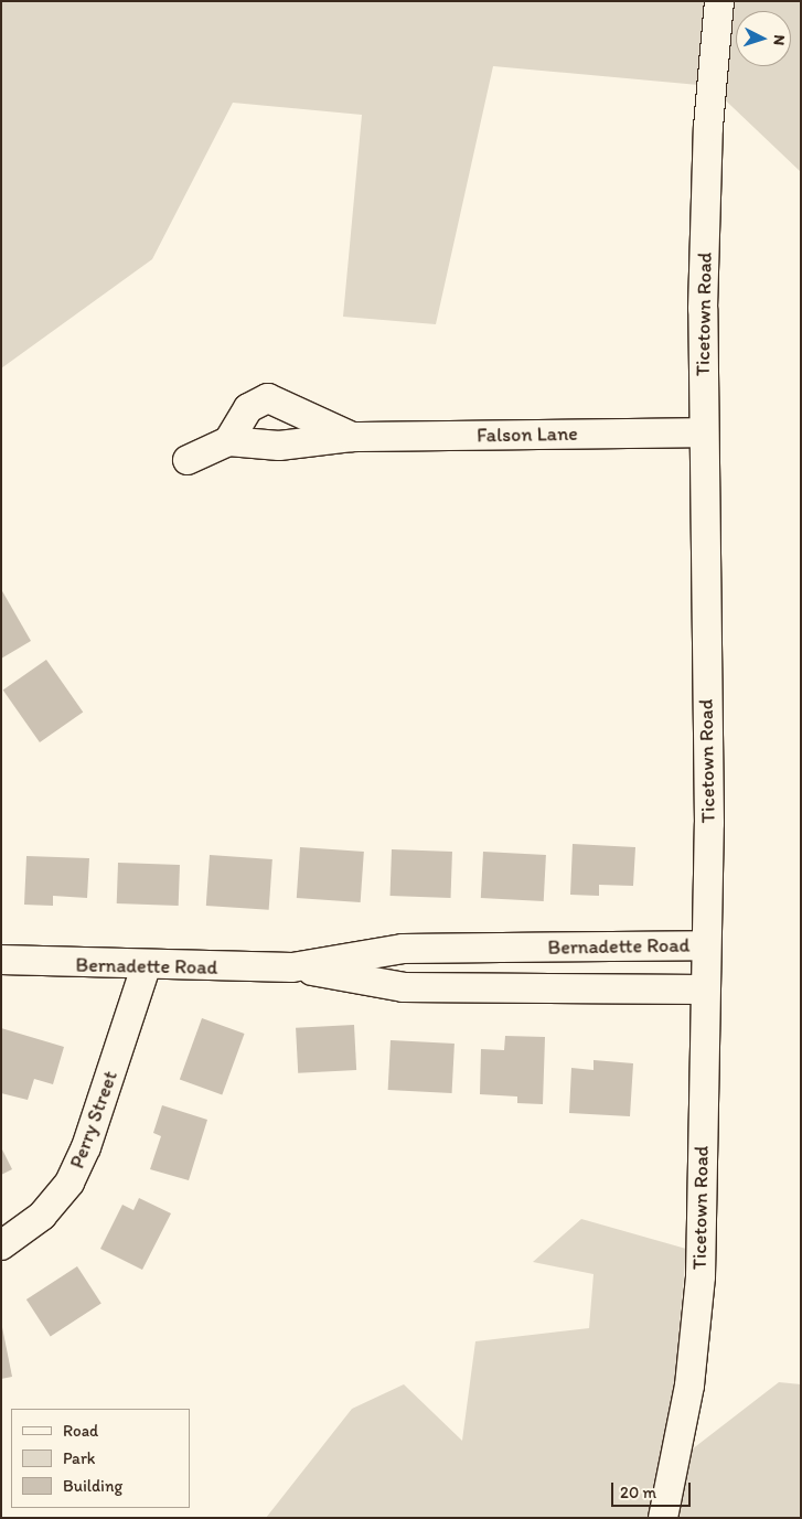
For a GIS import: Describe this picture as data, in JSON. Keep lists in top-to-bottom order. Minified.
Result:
{"streets":{"street":["Ticetown Road","Falson Lane","Bernadette Road","Perry Street"]},"crossings":[["Ticetown Road","Falson Lane"],["Ticetown Road","Bernadette Road"],["Bernadette Road","Perry Street"]],"legend":["Road","Park","Building"],"scale_bar":"20 m","north":"right"}
